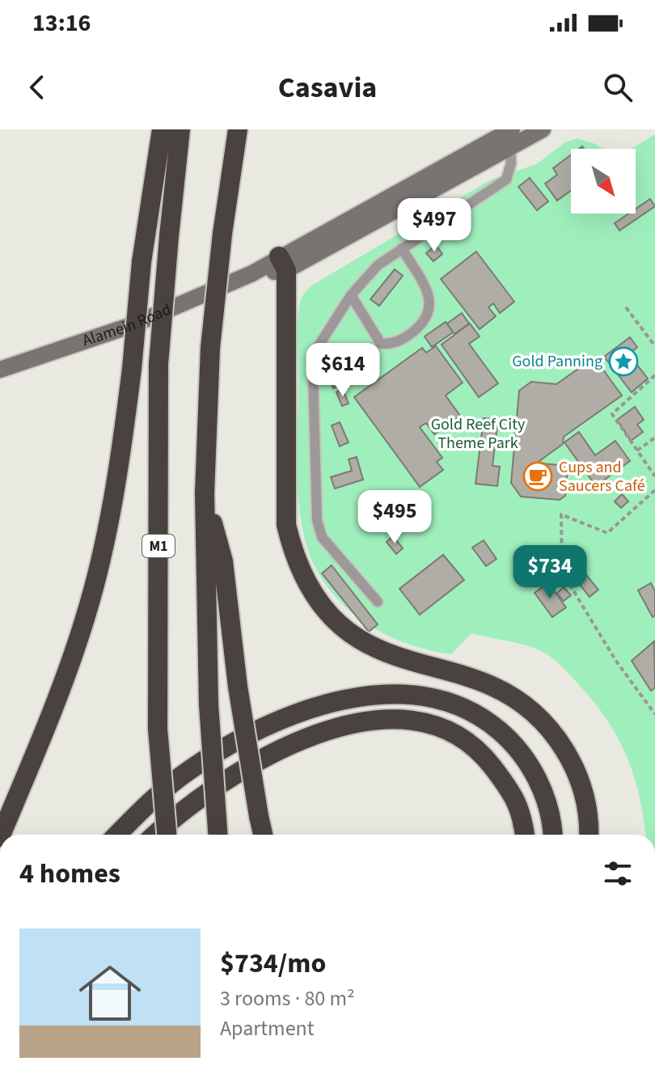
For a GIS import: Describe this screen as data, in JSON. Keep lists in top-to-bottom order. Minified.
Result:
{"streets":{"highway":["M1"],"main road":["Alamein Road"]},"parks":["Gold Reef City Theme Park"],"places":{"place":["Gold Panning"],"cafe":["Cups and Saucers Café"]},"north":"bottom right","page":{"status":"13:16","header":"Casavia","price":["$497","$614","$495","$734"],"heading":"4 homes","list":[{"name":"$734/mo","note":"3 rooms · 80 m² · Apartment"}]}}
